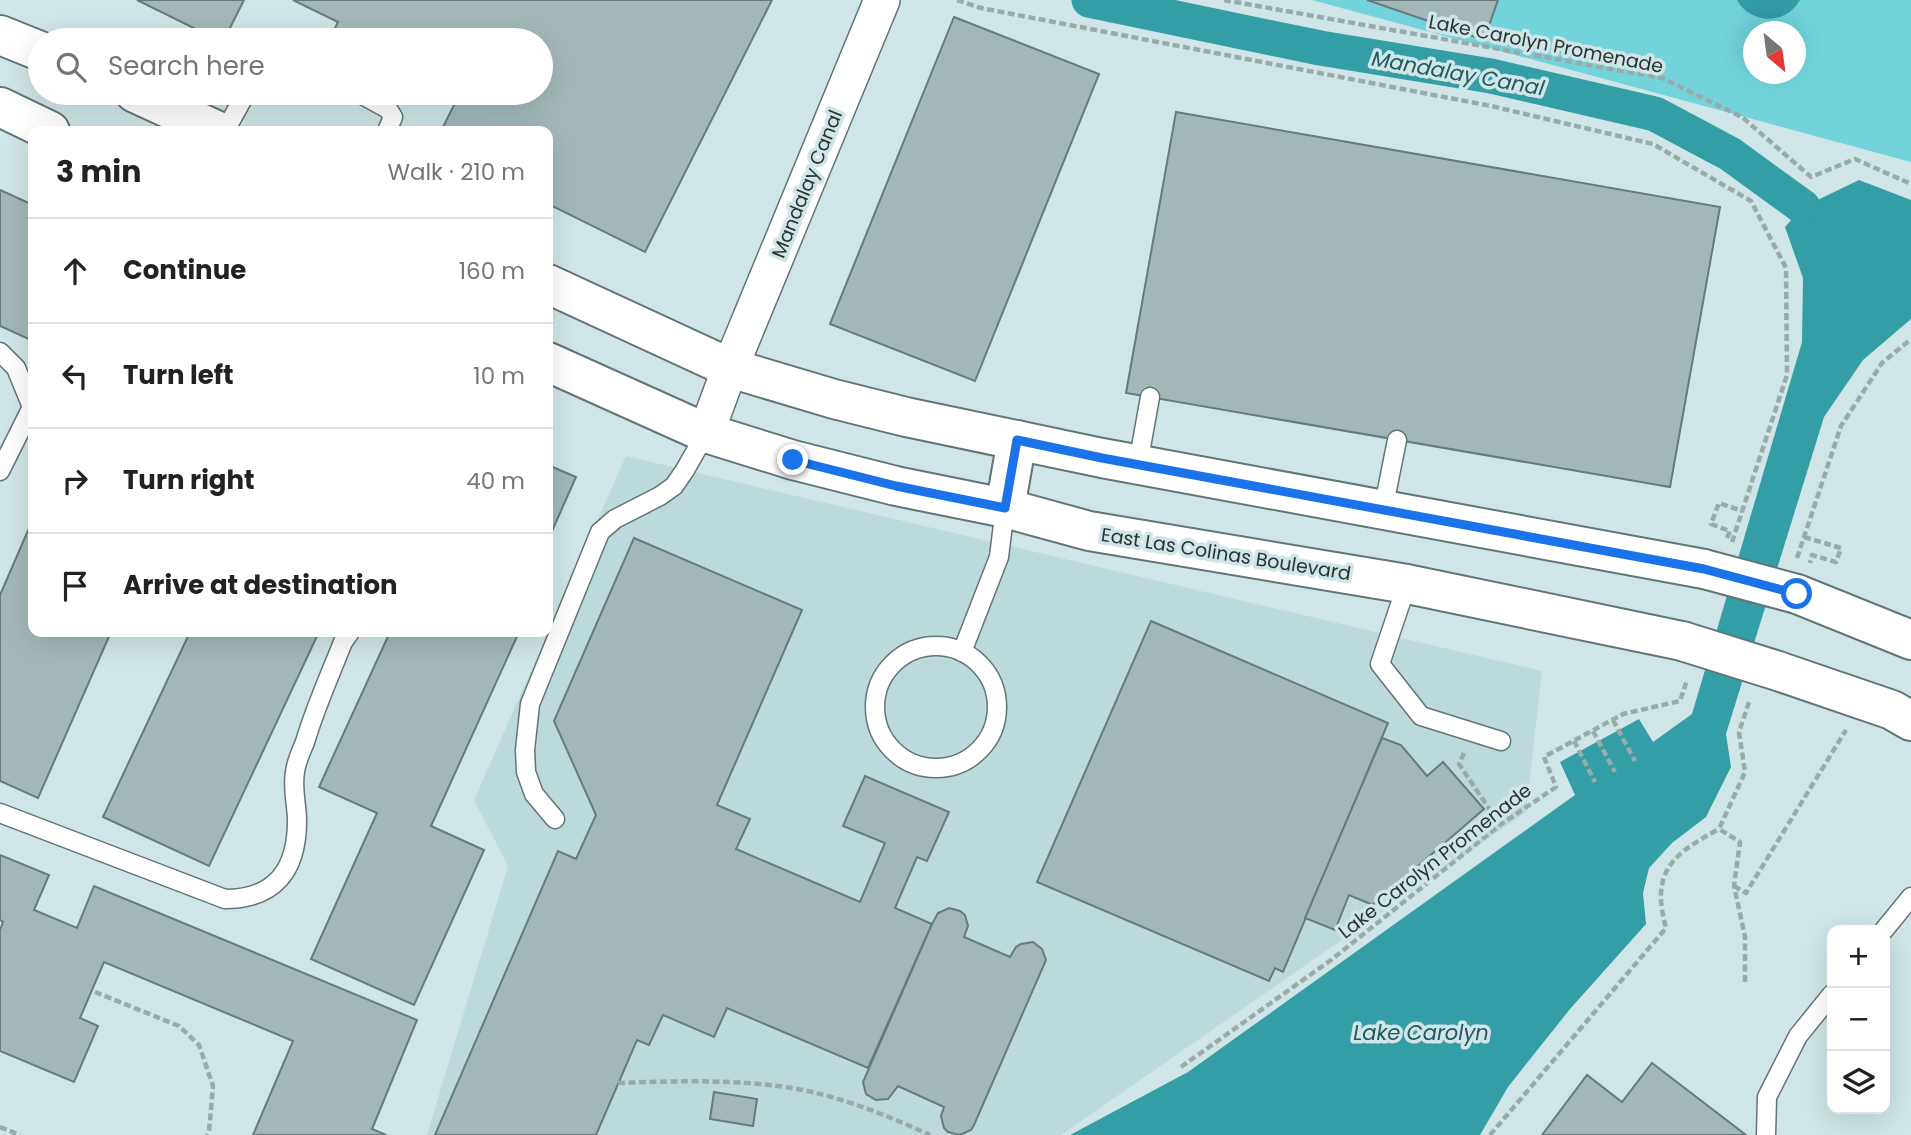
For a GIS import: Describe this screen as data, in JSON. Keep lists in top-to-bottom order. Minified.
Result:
{"streets":{"main road":["East Las Colinas Boulevard"],"street":["Mandalay Canal"],"path":["Lake Carolyn Promenade"]},"crossings":[["Lake Carolyn Promenade","East Las Colinas Boulevard"],["Mandalay Canal","East Las Colinas Boulevard"]],"water":["Mandalay Canal","Lake Carolyn"],"north":"bottom right","page":{"search":"Search here","heading":["3 min","Walk · 210 m"],"list":[["Continue","160 m"],["Turn left","10 m"],["Turn right","40 m"],"Arrive at destination"],"map_buttons":["+","−"]}}
